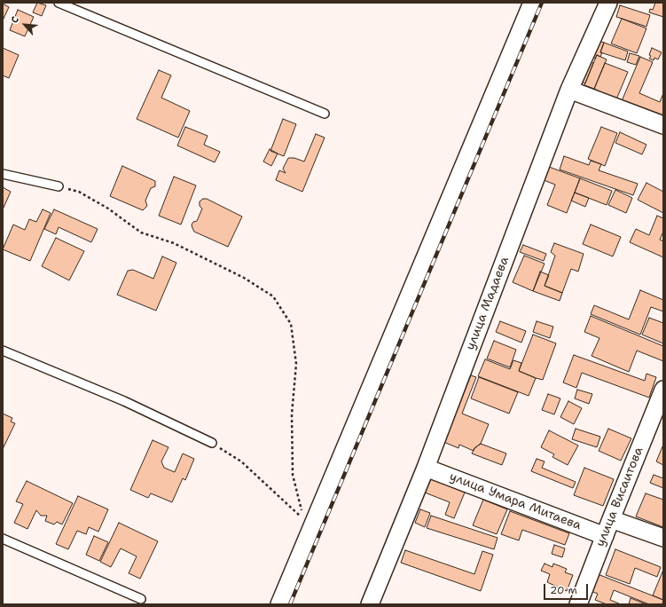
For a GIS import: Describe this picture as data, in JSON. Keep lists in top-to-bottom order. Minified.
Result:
{"streets":{"street":["улица Мадаева","улица Висаитова","улица Умара Митаева"]},"crossings":[["улица Мадаева","улица Умара Митаева"],["улица Висаитова","улица Умара Митаева"]],"scale_bar":"20 m","north":"top left"}
